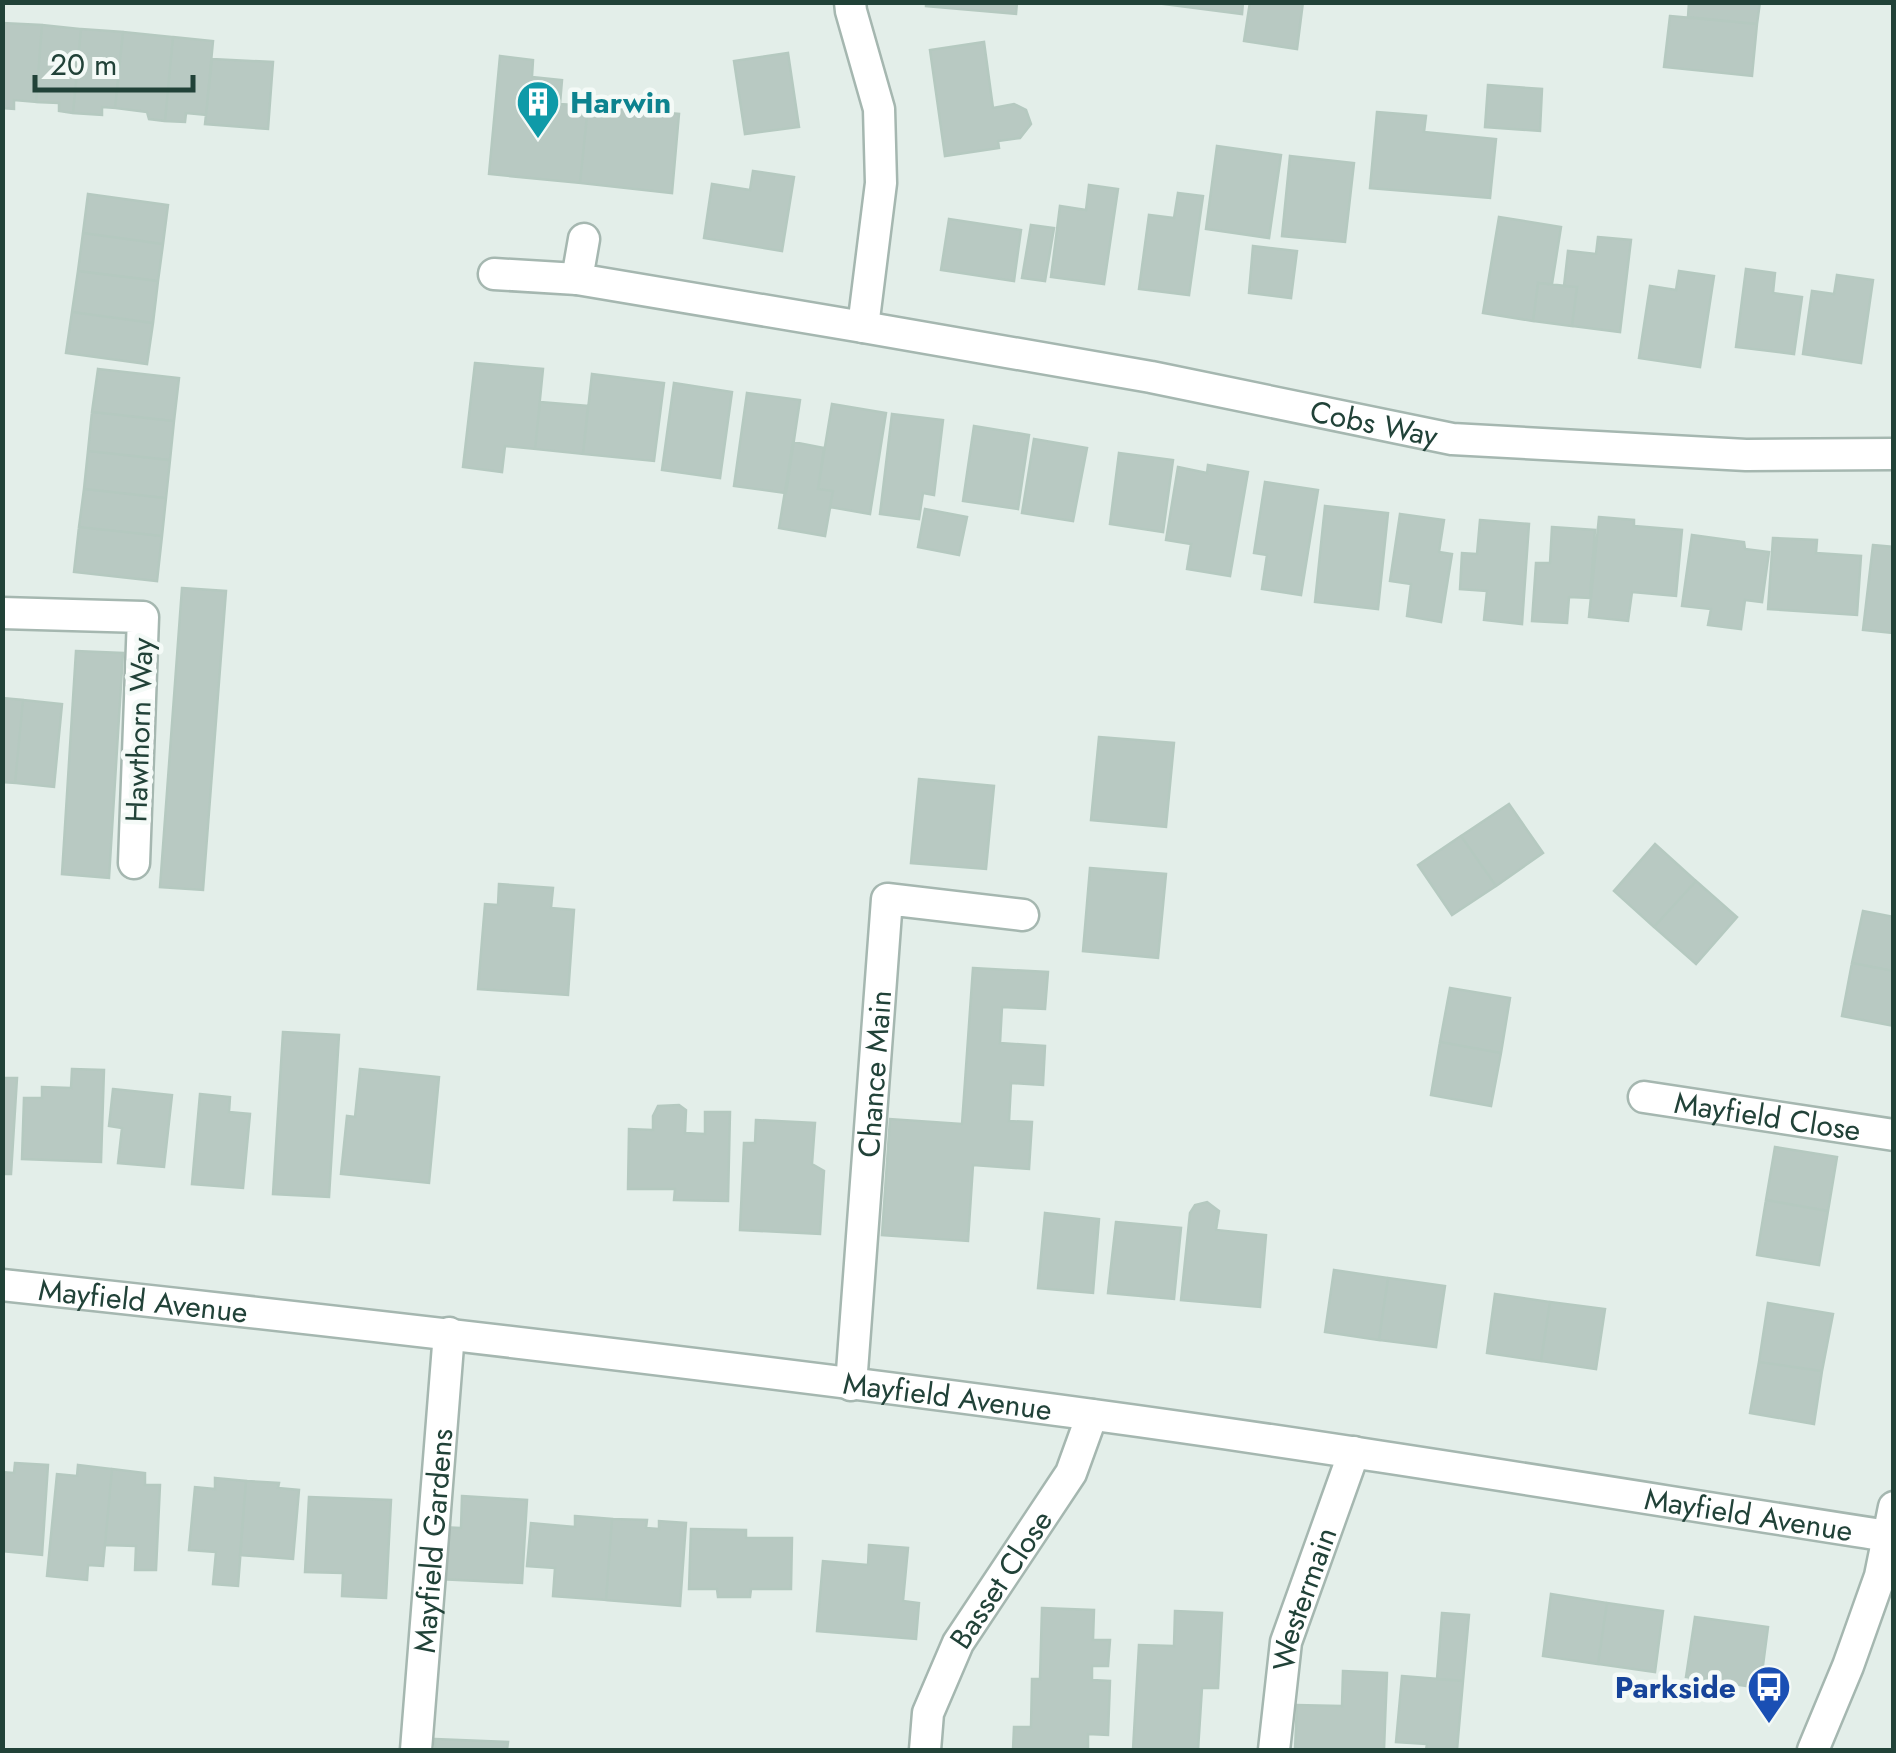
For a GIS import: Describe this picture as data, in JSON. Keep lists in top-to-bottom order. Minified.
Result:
{"streets":{"street":["Cobs Way","Hawthorn Way","Chance Main","Mayfield Close","Mayfield Avenue","Mayfield Gardens","Basset Close","Westermain"]},"crossings":[["Chance Main","Mayfield Avenue"],["Mayfield Avenue","Mayfield Gardens"],["Mayfield Avenue","Basset Close"],["Mayfield Avenue","Westermain"]],"places":{"building":["Harwin"],"bus stop":["Parkside"]},"scale_bar":"20 m"}
